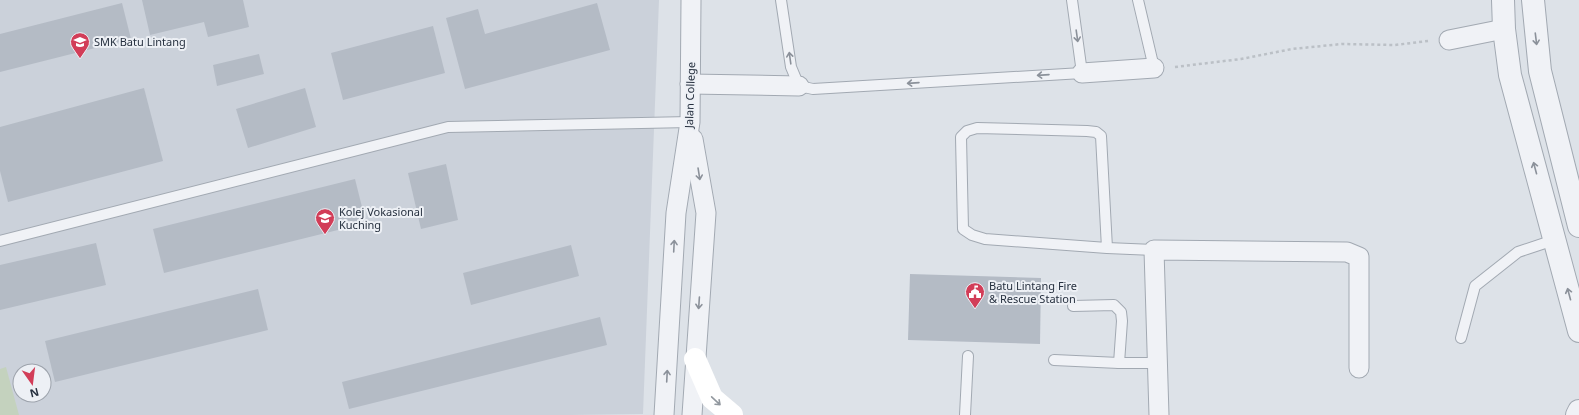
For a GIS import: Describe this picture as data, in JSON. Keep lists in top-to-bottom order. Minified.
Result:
{"streets":{"street":["Jalan College"]},"places":{"school or university":["SMK Batu Lintang","Kolej Vokasional Kuching"],"public building":["Batu Lintang Fire & Rescue Station"]},"north":"bottom"}
